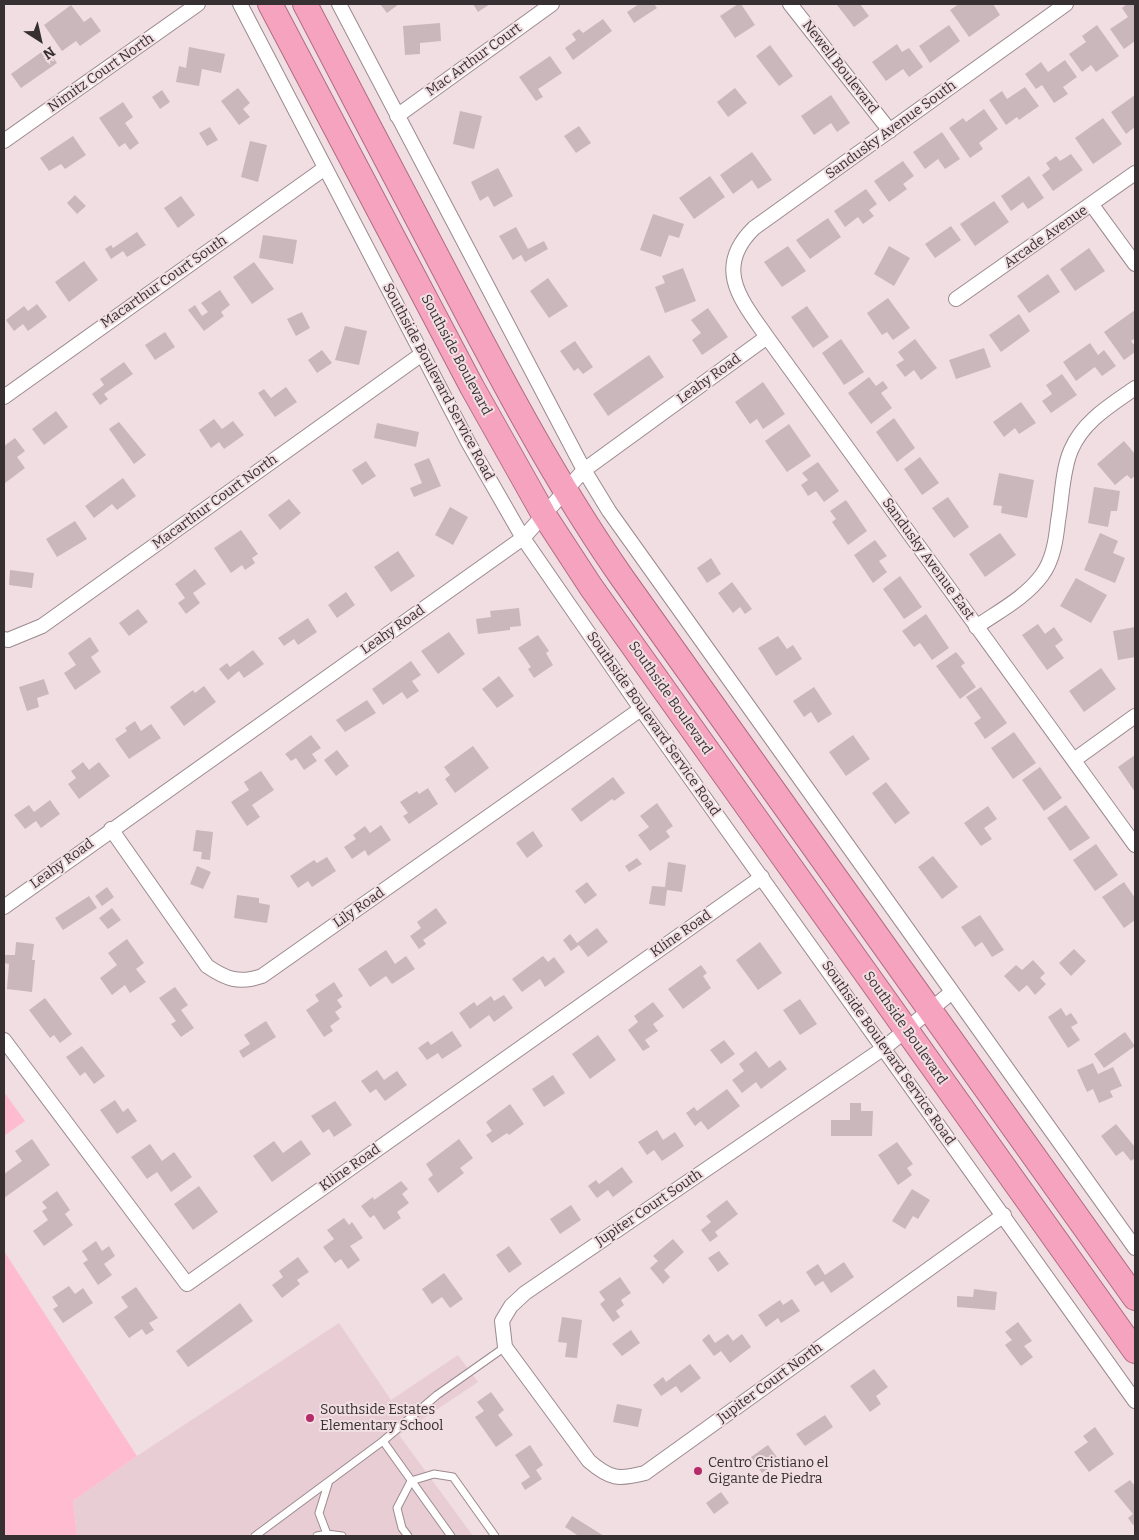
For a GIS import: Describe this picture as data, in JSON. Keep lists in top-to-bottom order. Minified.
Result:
{"streets":{"highway":["Southside Boulevard"],"street":["Mac Arthur Court","Newell Boulevard","Nimitz Court North","Sandusky Avenue South","Arcade Avenue","Macarthur Court South","Leahy Road","Southside Boulevard Service Road","Macarthur Court North","Sandusky Avenue East","Lily Road","Kline Road","Jupiter Court South","Jupiter Court North"]},"crossings":[["Newell Boulevard","Sandusky Avenue South"],["Sandusky Avenue South","Sandusky Avenue East"],["Macarthur Court South","Southside Boulevard Service Road"],["Southside Boulevard","Leahy Road"],["Southside Boulevard","Jupiter Court South"],["Leahy Road","Southside Boulevard Service Road"],["Leahy Road","Sandusky Avenue East"],["Leahy Road","Lily Road"],["Southside Boulevard Service Road","Macarthur Court North"],["Southside Boulevard Service Road","Lily Road"],["Southside Boulevard Service Road","Kline Road"],["Southside Boulevard Service Road","Jupiter Court South"],["Southside Boulevard Service Road","Jupiter Court North"],["Jupiter Court South","Jupiter Court North"]],"places":["Southside Estates Elementary School","Centro Cristiano el Gigante de Piedra"],"north":"bottom right"}
